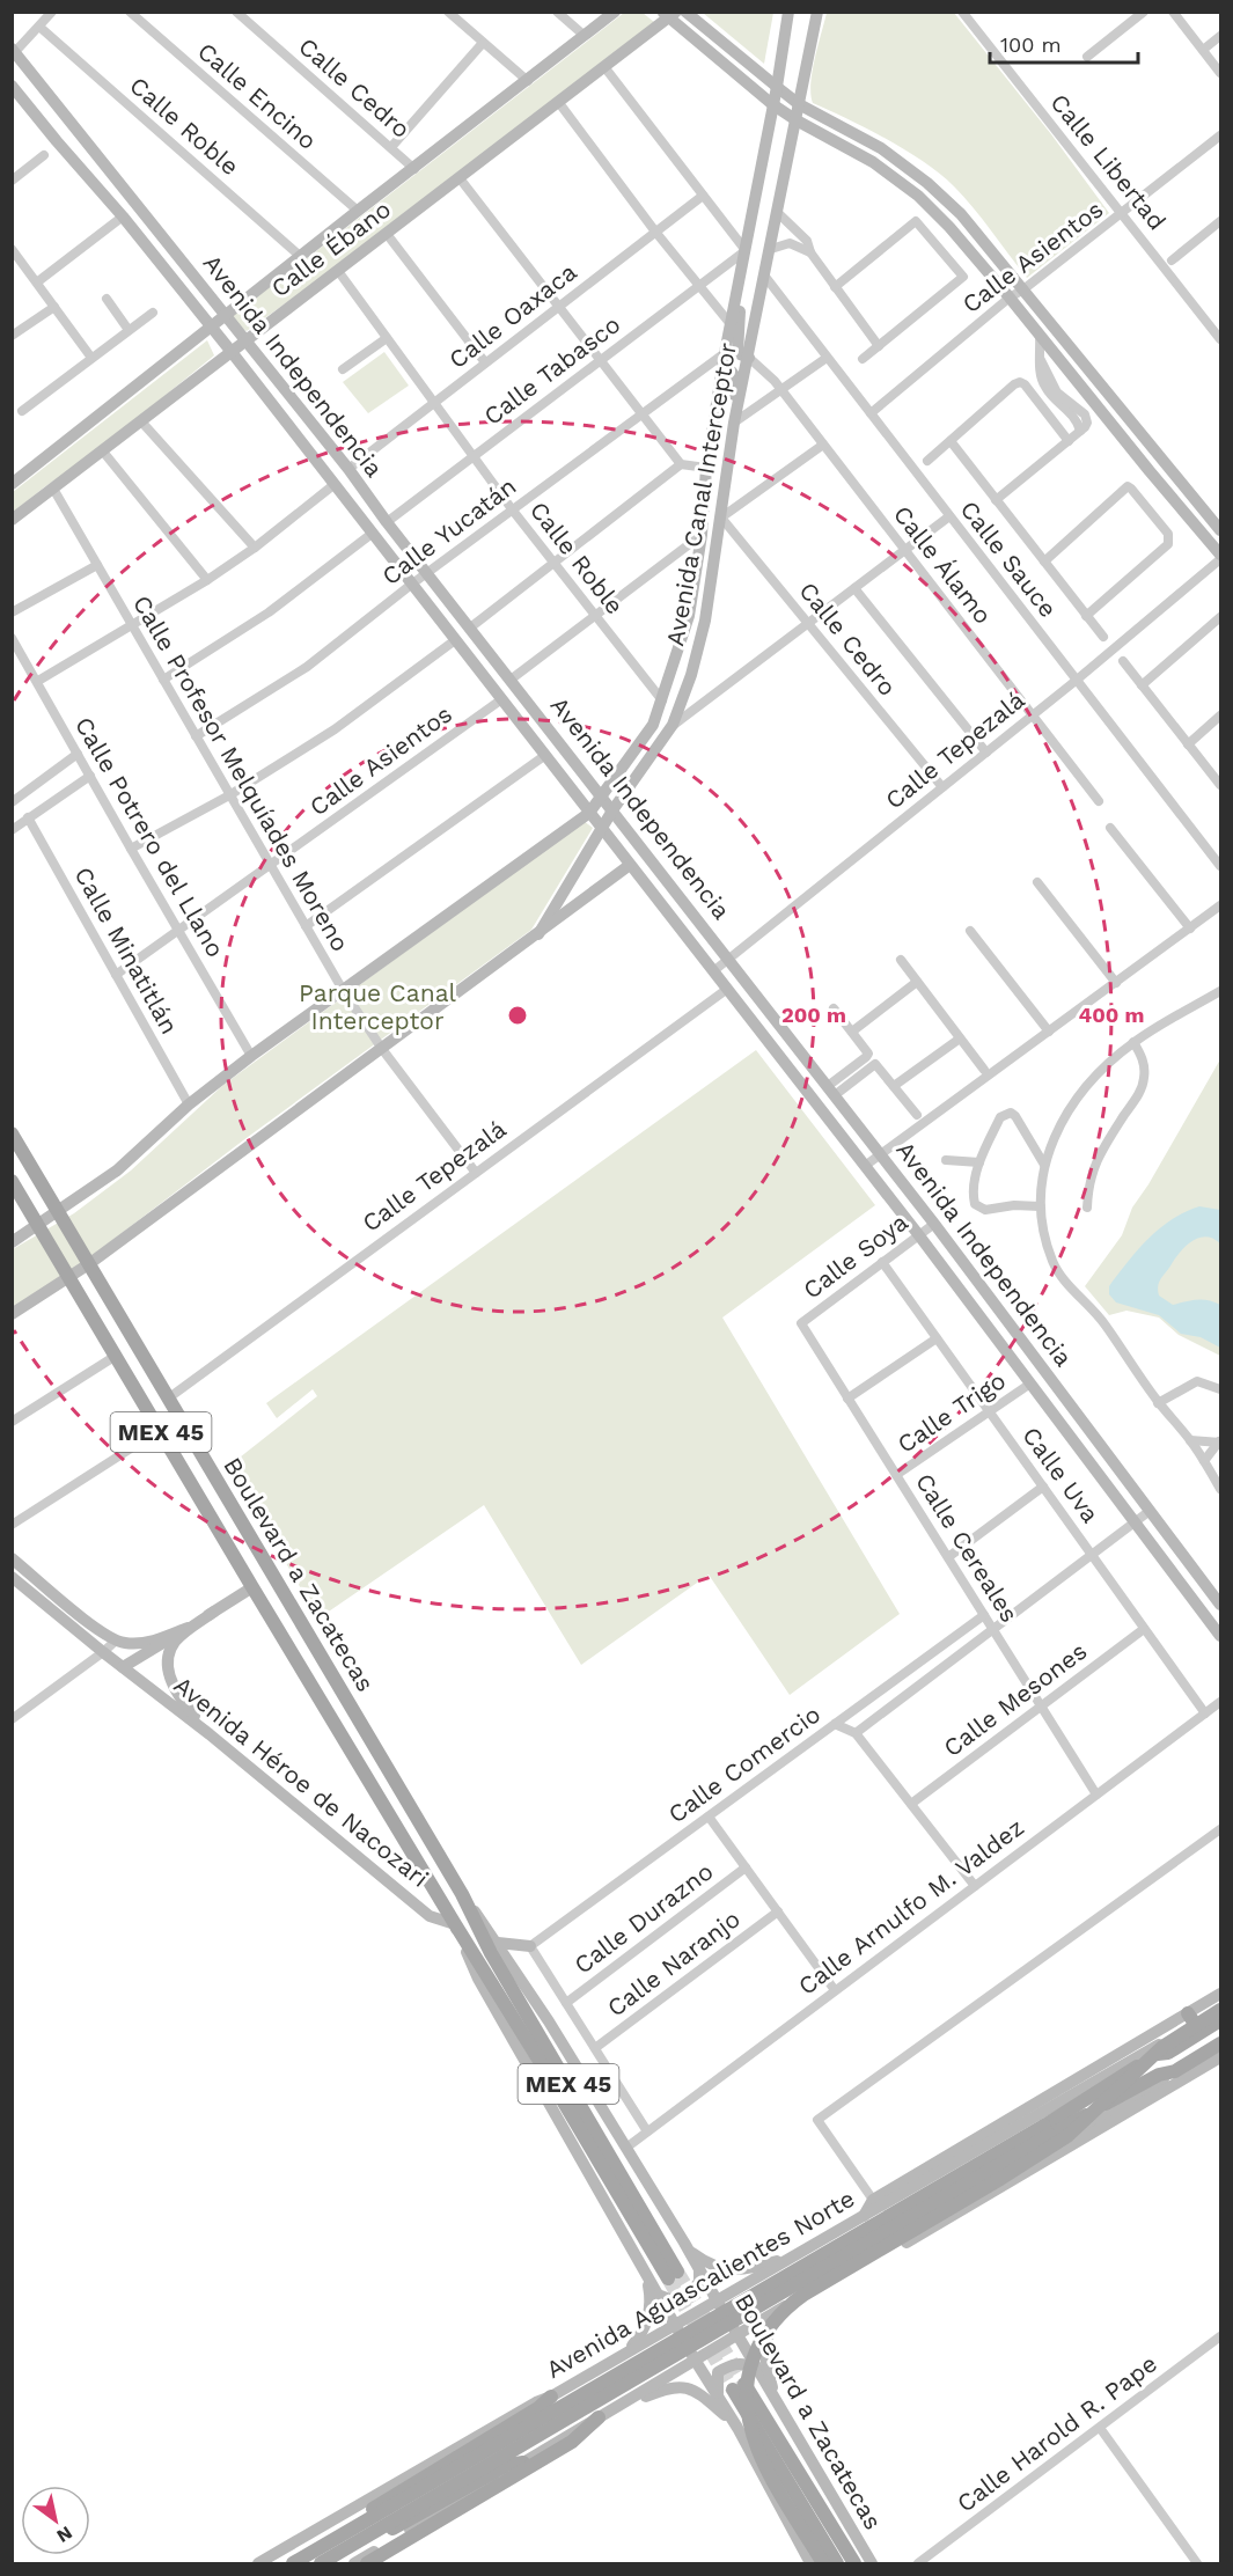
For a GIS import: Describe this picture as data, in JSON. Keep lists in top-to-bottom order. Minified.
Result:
{"streets":{"main road":["Calle Ébano","Avenida Independencia","Avenida Canal Interceptor","MEX 45","Boulevard a Zacatecas","Avenida Héroe de Nacozari","Avenida Aguascalientes Norte"],"street":["Calle Cedro","Calle Encino","Calle Roble","Calle Libertad","Calle Asientos","Calle Oaxaca","Calle Tabasco","Calle Yucatán","Calle Sauce","Calle Álamo","Calle Tepezalá","Calle Profesor Melquíades Moreno","Calle Potrero del Llano","Calle Minatitlán","Calle Soya","Calle Trigo","Calle Uva","Calle Cereales","Calle Mesones","Calle Comercio","Calle Arnulfo M. Valdez","Calle Durazno","Calle Naranjo","Calle Harold R. Pape"]},"crossings":[["Calle Cedro","Calle Ébano"],["Calle Cedro","Avenida Canal Interceptor"],["Calle Cedro","Calle Tepezalá"],["Calle Encino","Calle Ébano"],["Calle Roble","Calle Ébano"],["Calle Roble","Calle Oaxaca"],["Calle Roble","Calle Tabasco"],["Calle Roble","Avenida Canal Interceptor"],["Calle Roble","Calle Yucatán"],["Calle Libertad","Calle Asientos"],["Calle Ébano","Avenida Independencia"],["Calle Ébano","Calle Profesor Melquíades Moreno"],["Calle Asientos","Avenida Independencia"],["Calle Asientos","Calle Sauce"],["Calle Asientos","Calle Profesor Melquíades Moreno"],["Calle Asientos","Calle Potrero del Llano"],["Calle Asientos","Calle Minatitlán"],["Calle Oaxaca","Avenida Independencia"],["Avenida Independencia","Calle Tabasco"],["Avenida Independencia","Avenida Canal Interceptor"],["Avenida Independencia","Calle Yucatán"],["Avenida Independencia","Calle Tepezalá"],["Avenida Independencia","Calle Soya"],["Avenida Independencia","Calle Trigo"],["Avenida Independencia","Calle Comercio"],["Calle Tabasco","Avenida Canal Interceptor"],["Avenida Canal Interceptor","Calle Yucatán"],["Avenida Canal Interceptor","Calle Sauce"],["Avenida Canal Interceptor","Calle Álamo"],["Avenida Canal Interceptor","Calle Profesor Melquíades Moreno"],["Avenida Canal Interceptor","Calle Potrero del Llano"],["Avenida Canal Interceptor","Calle Minatitlán"],["Avenida Canal Interceptor","Boulevard a Zacatecas"],["Calle Yucatán","Calle Profesor Melquíades Moreno"],["Calle Sauce","Calle Tepezalá"],["Calle Álamo","Calle Tepezalá"],["Calle Tepezalá","Calle Profesor Melquíades Moreno"],["Calle Tepezalá","Boulevard a Zacatecas"],["Calle Soya","Calle Uva"],["Calle Soya","Calle Cereales"],["Calle Trigo","Calle Uva"],["Calle Trigo","Calle Cereales"],["Calle Uva","Calle Mesones"],["Calle Uva","Calle Comercio"],["Calle Uva","Calle Arnulfo M. Valdez"],["Calle Cereales","Calle Mesones"],["Calle Cereales","Calle Comercio"],["Calle Cereales","Calle Arnulfo M. Valdez"],["Boulevard a Zacatecas","Avenida Héroe de Nacozari"],["Boulevard a Zacatecas","Calle Arnulfo M. Valdez"],["Boulevard a Zacatecas","Avenida Aguascalientes Norte"]],"parks":["Parque Canal Interceptor"],"scale_bar":"100 m","north":"bottom right","rings":["200 m","400 m"]}
